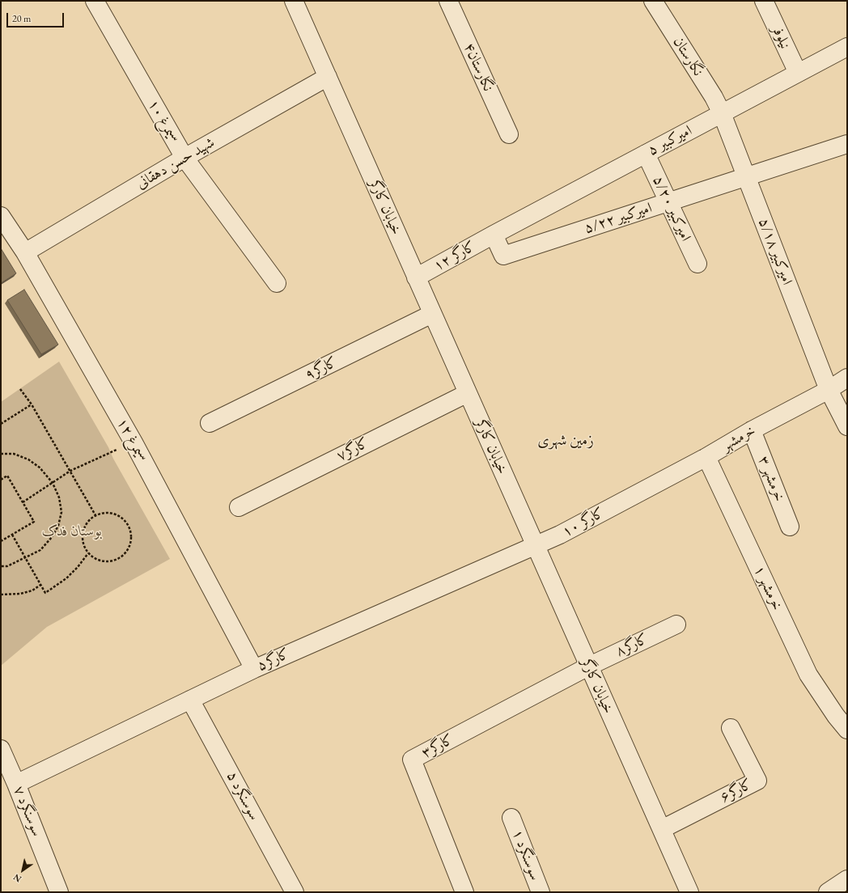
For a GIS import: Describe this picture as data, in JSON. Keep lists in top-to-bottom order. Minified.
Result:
{"streets":{"street":["نیلوفر","نگارستان","نگارستان۴","سیمرغ ۱۰","امیرکبیر ۵","شهید حسن دهقانی","خیابان کارگر","امیرکبیر ۵/۲۰","امیرکبیر ۵/۲۲","امیرکبیر ۵/۱۸","کارگر ۱۲","کارگر۹","خرمشهر","سیمرغ ۱۲","کارگر۷","خرمشهر ۳","کارگر ۱۰","خرمشهر ۱","کارگر۸","کارگر۵","کارگر۳","کارگر۶","سوسنگرد ۵","سوسنگرد ۷","سوسنگرد ۱"]},"crossings":[["نیلوفر","امیرکبیر ۵"],["نگارستان","امیرکبیر ۵"],["نگارستان","امیرکبیر ۵/۱۸"],["سیمرغ ۱۰","شهید حسن دهقانی"],["امیرکبیر ۵","امیرکبیر ۵/۲۰"],["امیرکبیر ۵","امیرکبیر ۵/۲۲"],["امیرکبیر ۵","امیرکبیر ۵/۱۸"],["امیرکبیر ۵","کارگر ۱۲"],["شهید حسن دهقانی","خیابان کارگر"],["شهید حسن دهقانی","سیمرغ ۱۲"],["خیابان کارگر","کارگر ۱۲"],["خیابان کارگر","کارگر۹"],["خیابان کارگر","کارگر۷"],["خیابان کارگر","کارگر ۱۰"],["خیابان کارگر","کارگر۸"],["خیابان کارگر","کارگر۵"],["خیابان کارگر","کارگر۳"],["خیابان کارگر","کارگر۶"],["امیرکبیر ۵/۲۲","کارگر ۱۲"],["امیرکبیر ۵/۱۸","خرمشهر"],["خرمشهر","خرمشهر ۳"],["خرمشهر","کارگر ۱۰"],["خرمشهر","خرمشهر ۱"],["سیمرغ ۱۲","کارگر۵"],["کارگر ۱۰","کارگر۵"],["کارگر۸","کارگر۳"],["کارگر۵","سوسنگرد ۵"],["کارگر۵","سوسنگرد ۷"]],"districts":["زمین شهری"],"parks":["بوستان فدک"],"scale_bar":"20 m","north":"bottom left"}
